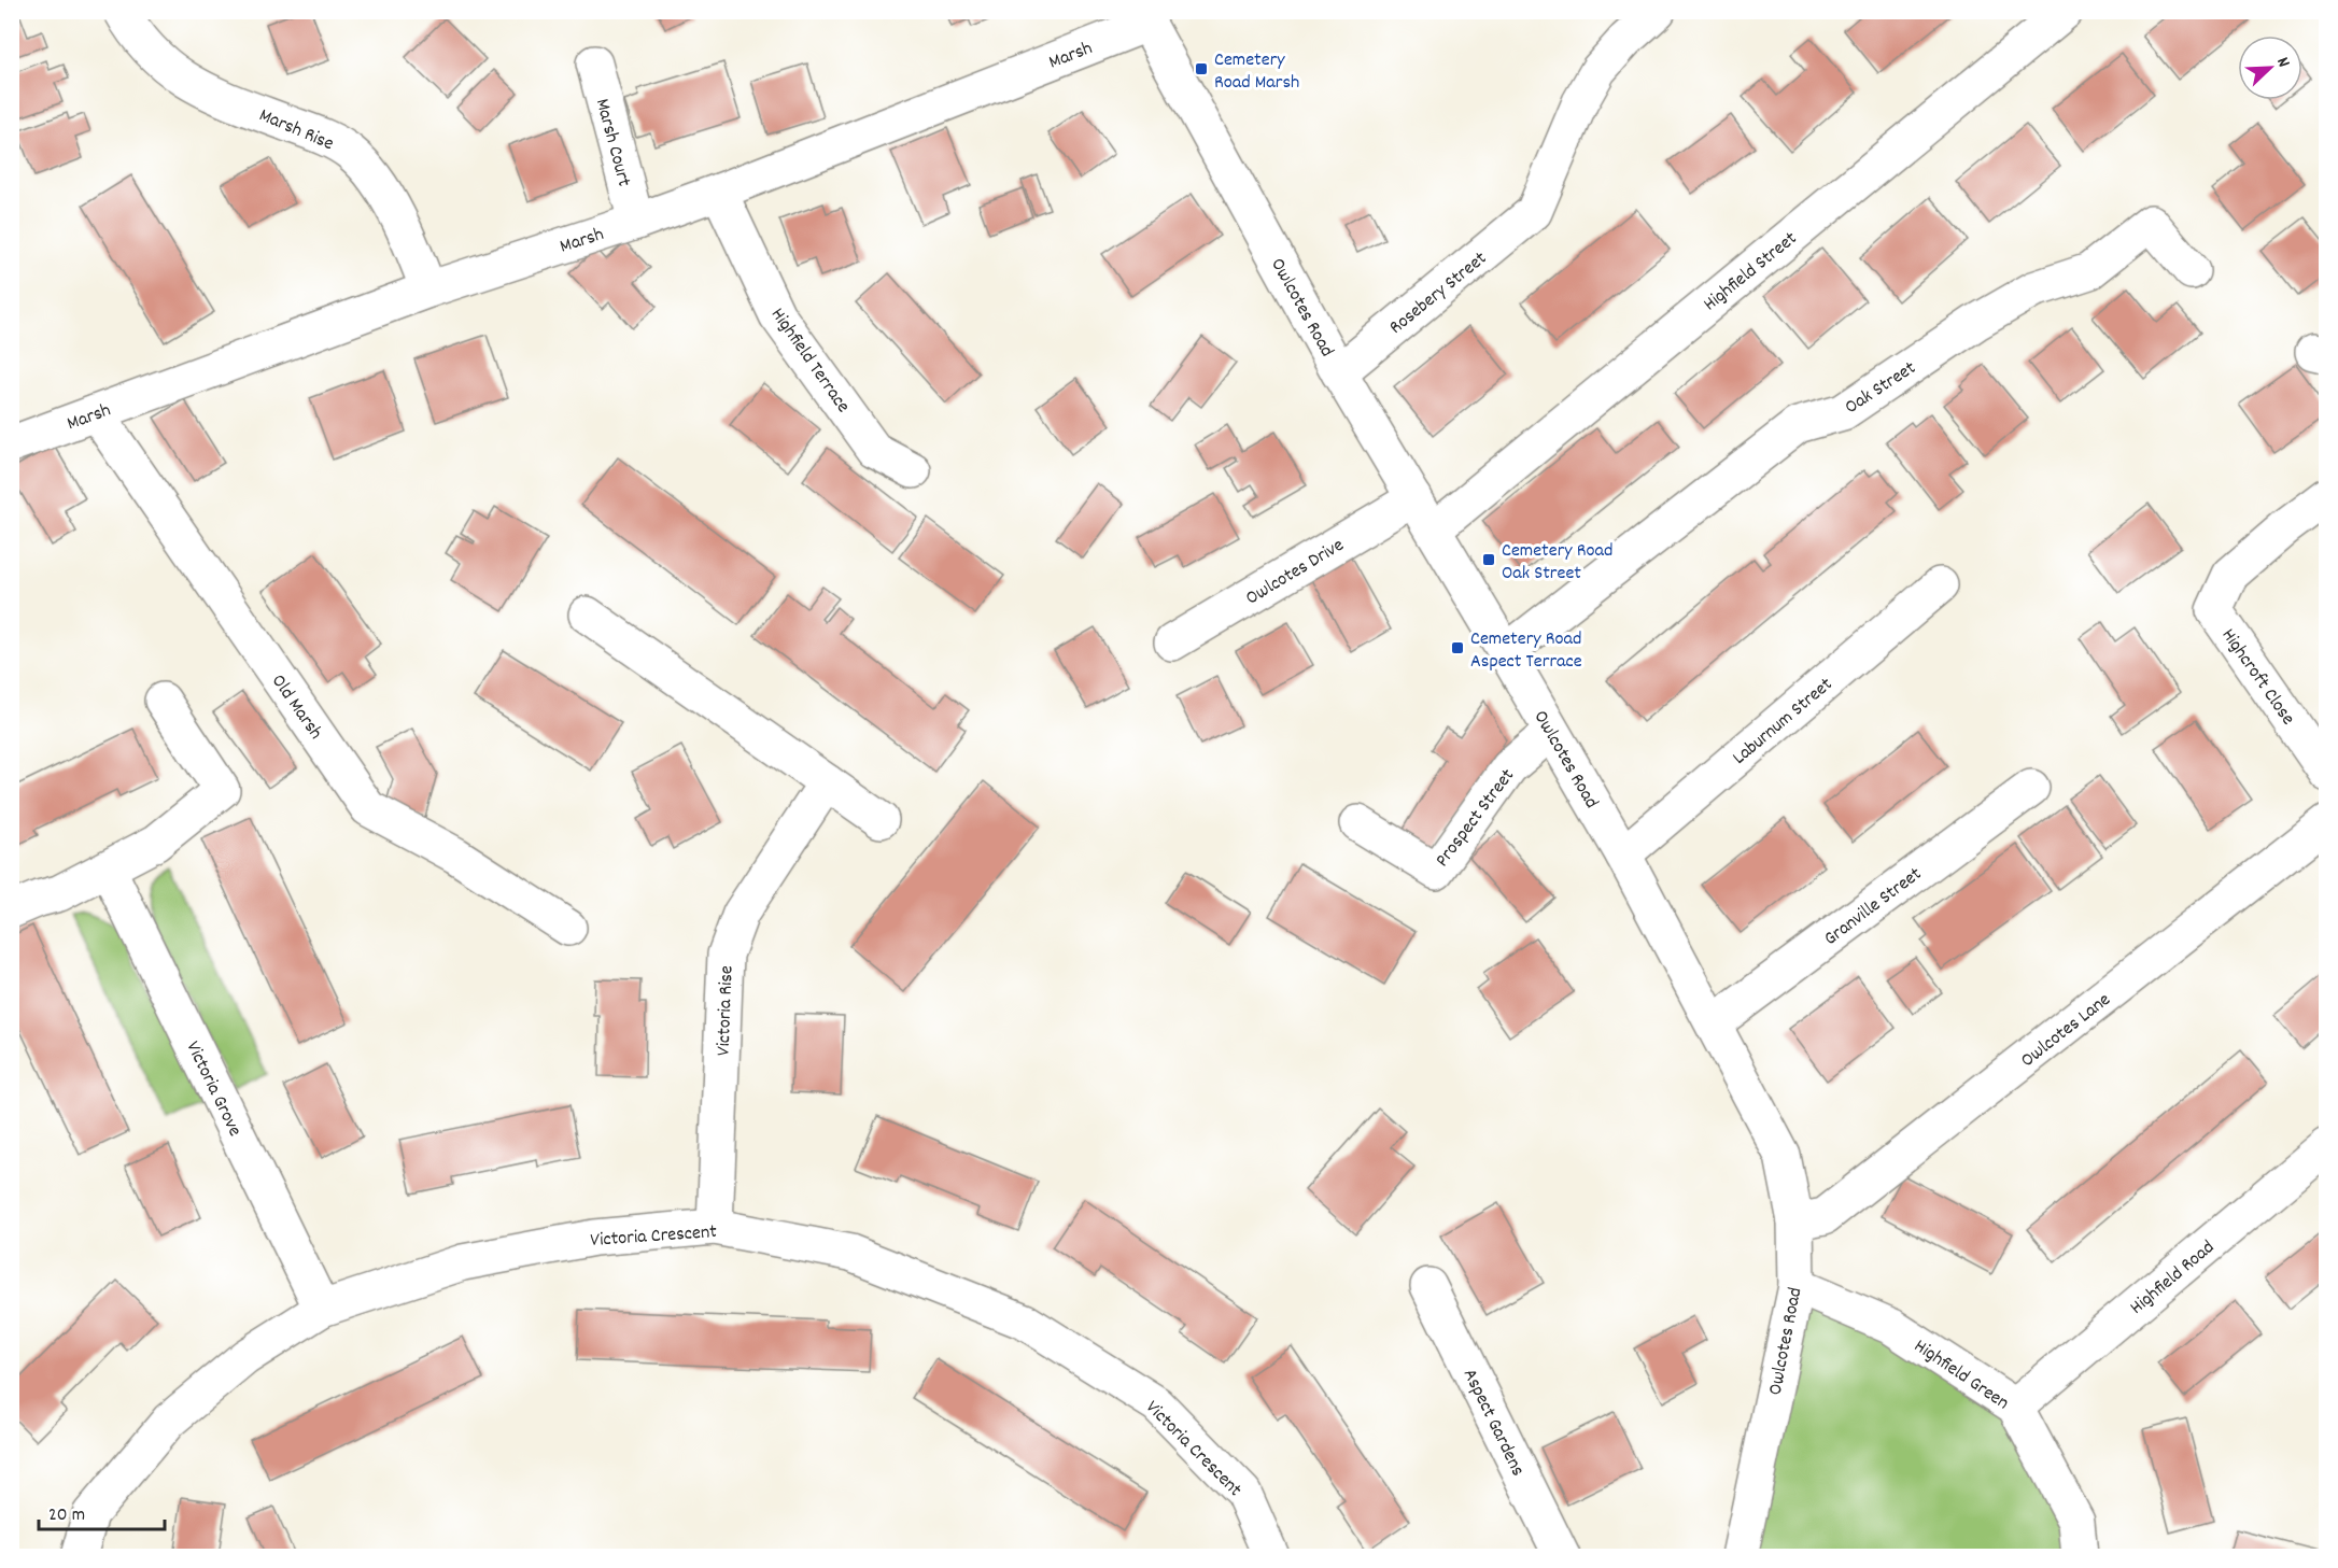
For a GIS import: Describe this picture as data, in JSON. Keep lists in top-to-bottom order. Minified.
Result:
{"streets":{"street":["Marsh","Marsh Rise","Marsh Court","Highfield Street","Rosebery Street","Owlcotes Road","Highfield Terrace","Oak Street","Owlcotes Drive","Highcroft Close","Old Marsh","Laburnum Street","Prospect Street","Granville Street","Victoria Rise","Owlcotes Lane","Victoria Grove","Victoria Crescent","Highfield Road","Highfield Green","Aspect Gardens"]},"crossings":[["Marsh","Marsh Rise"],["Marsh","Marsh Court"],["Marsh","Owlcotes Road"],["Marsh","Highfield Terrace"],["Marsh","Old Marsh"],["Highfield Street","Owlcotes Road"],["Rosebery Street","Owlcotes Road"],["Owlcotes Road","Oak Street"],["Owlcotes Road","Owlcotes Drive"],["Owlcotes Road","Laburnum Street"],["Owlcotes Road","Prospect Street"],["Owlcotes Road","Granville Street"],["Owlcotes Road","Owlcotes Lane"],["Owlcotes Road","Highfield Green"],["Victoria Rise","Victoria Crescent"],["Victoria Grove","Victoria Crescent"],["Highfield Road","Highfield Green"]],"places":{"transit":["Cemetery Road Marsh","Cemetery Road Oak Street","Cemetery Road Aspect Terrace"]},"scale_bar":"20 m","north":"top right"}
